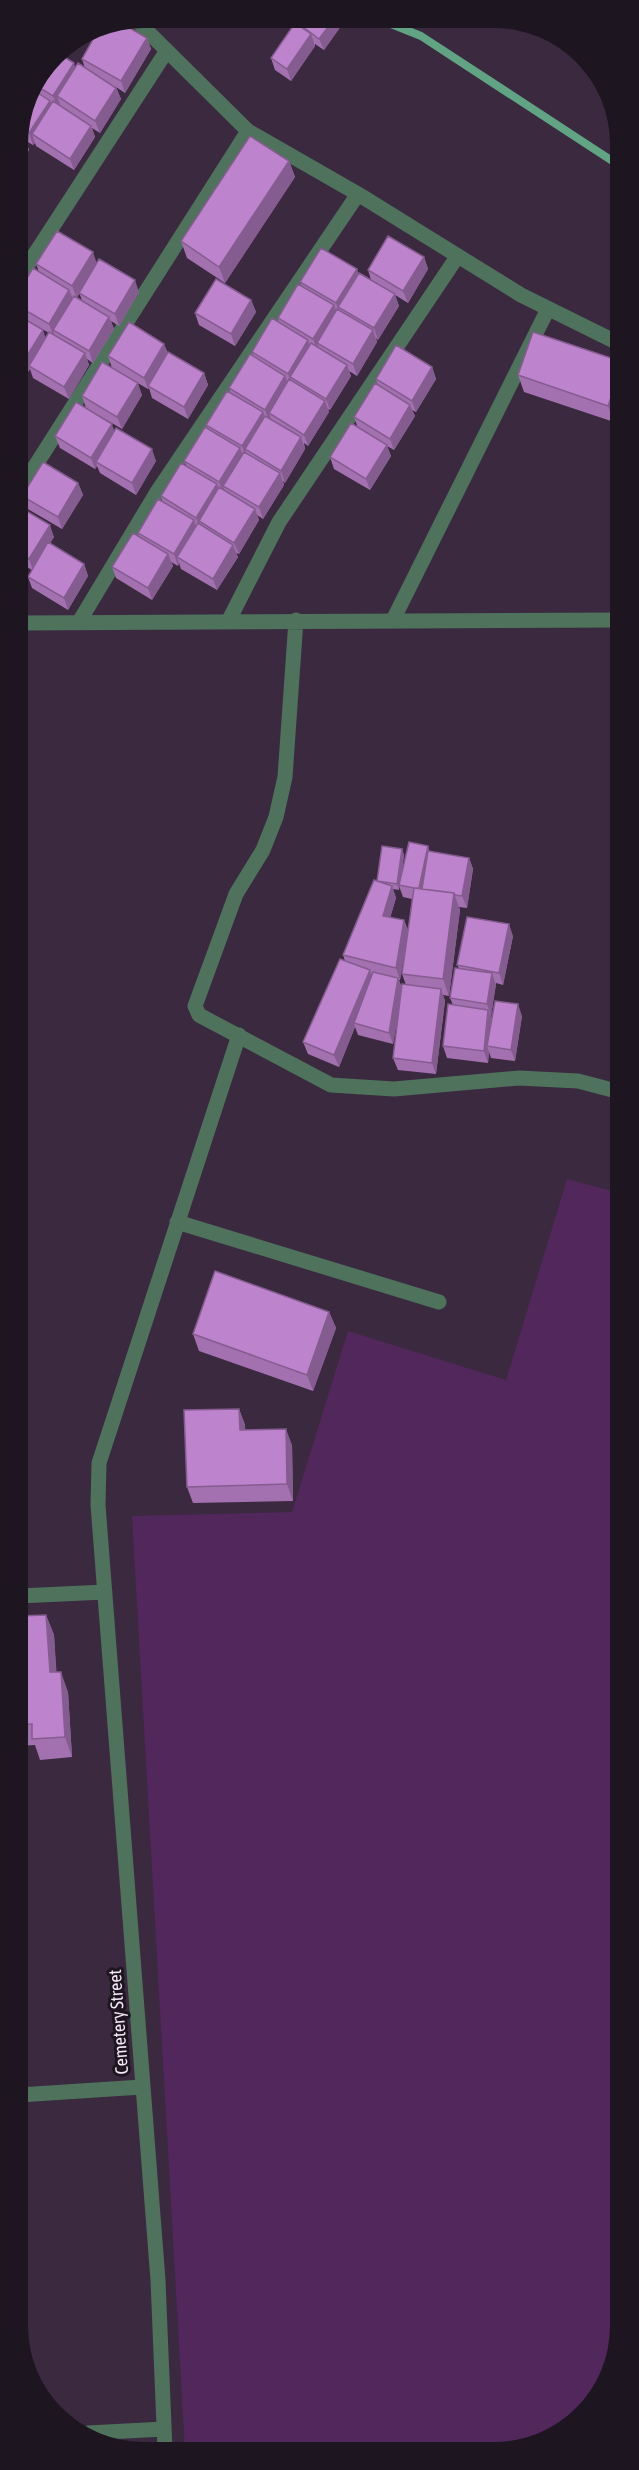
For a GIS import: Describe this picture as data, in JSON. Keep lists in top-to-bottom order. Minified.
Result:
{"streets":{"street":["Cemetery Street"]}}
